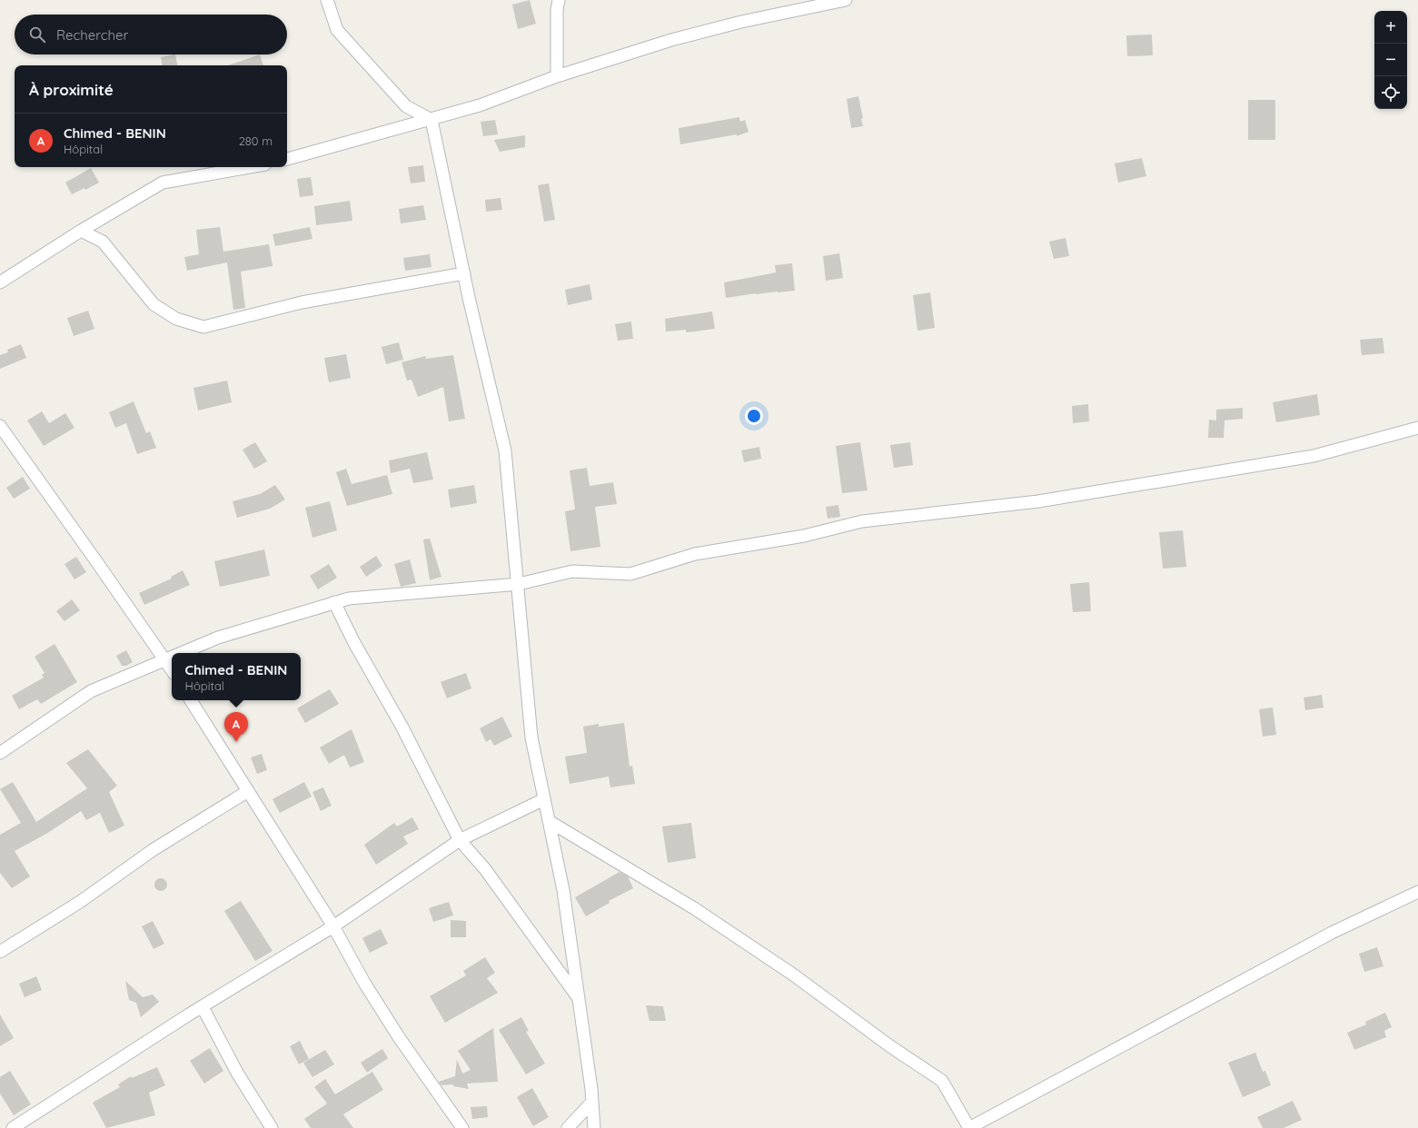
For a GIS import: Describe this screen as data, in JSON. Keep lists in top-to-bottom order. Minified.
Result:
{"page":{"map_buttons":["+","−"],"search":"Rechercher","heading":"À proximité","list":[{"mark":"A","name":"Chimed - BENIN","note":"Hôpital","value":"280 m"}],"popup":["Chimed - BENIN","Hôpital"],"pins":"A"}}
